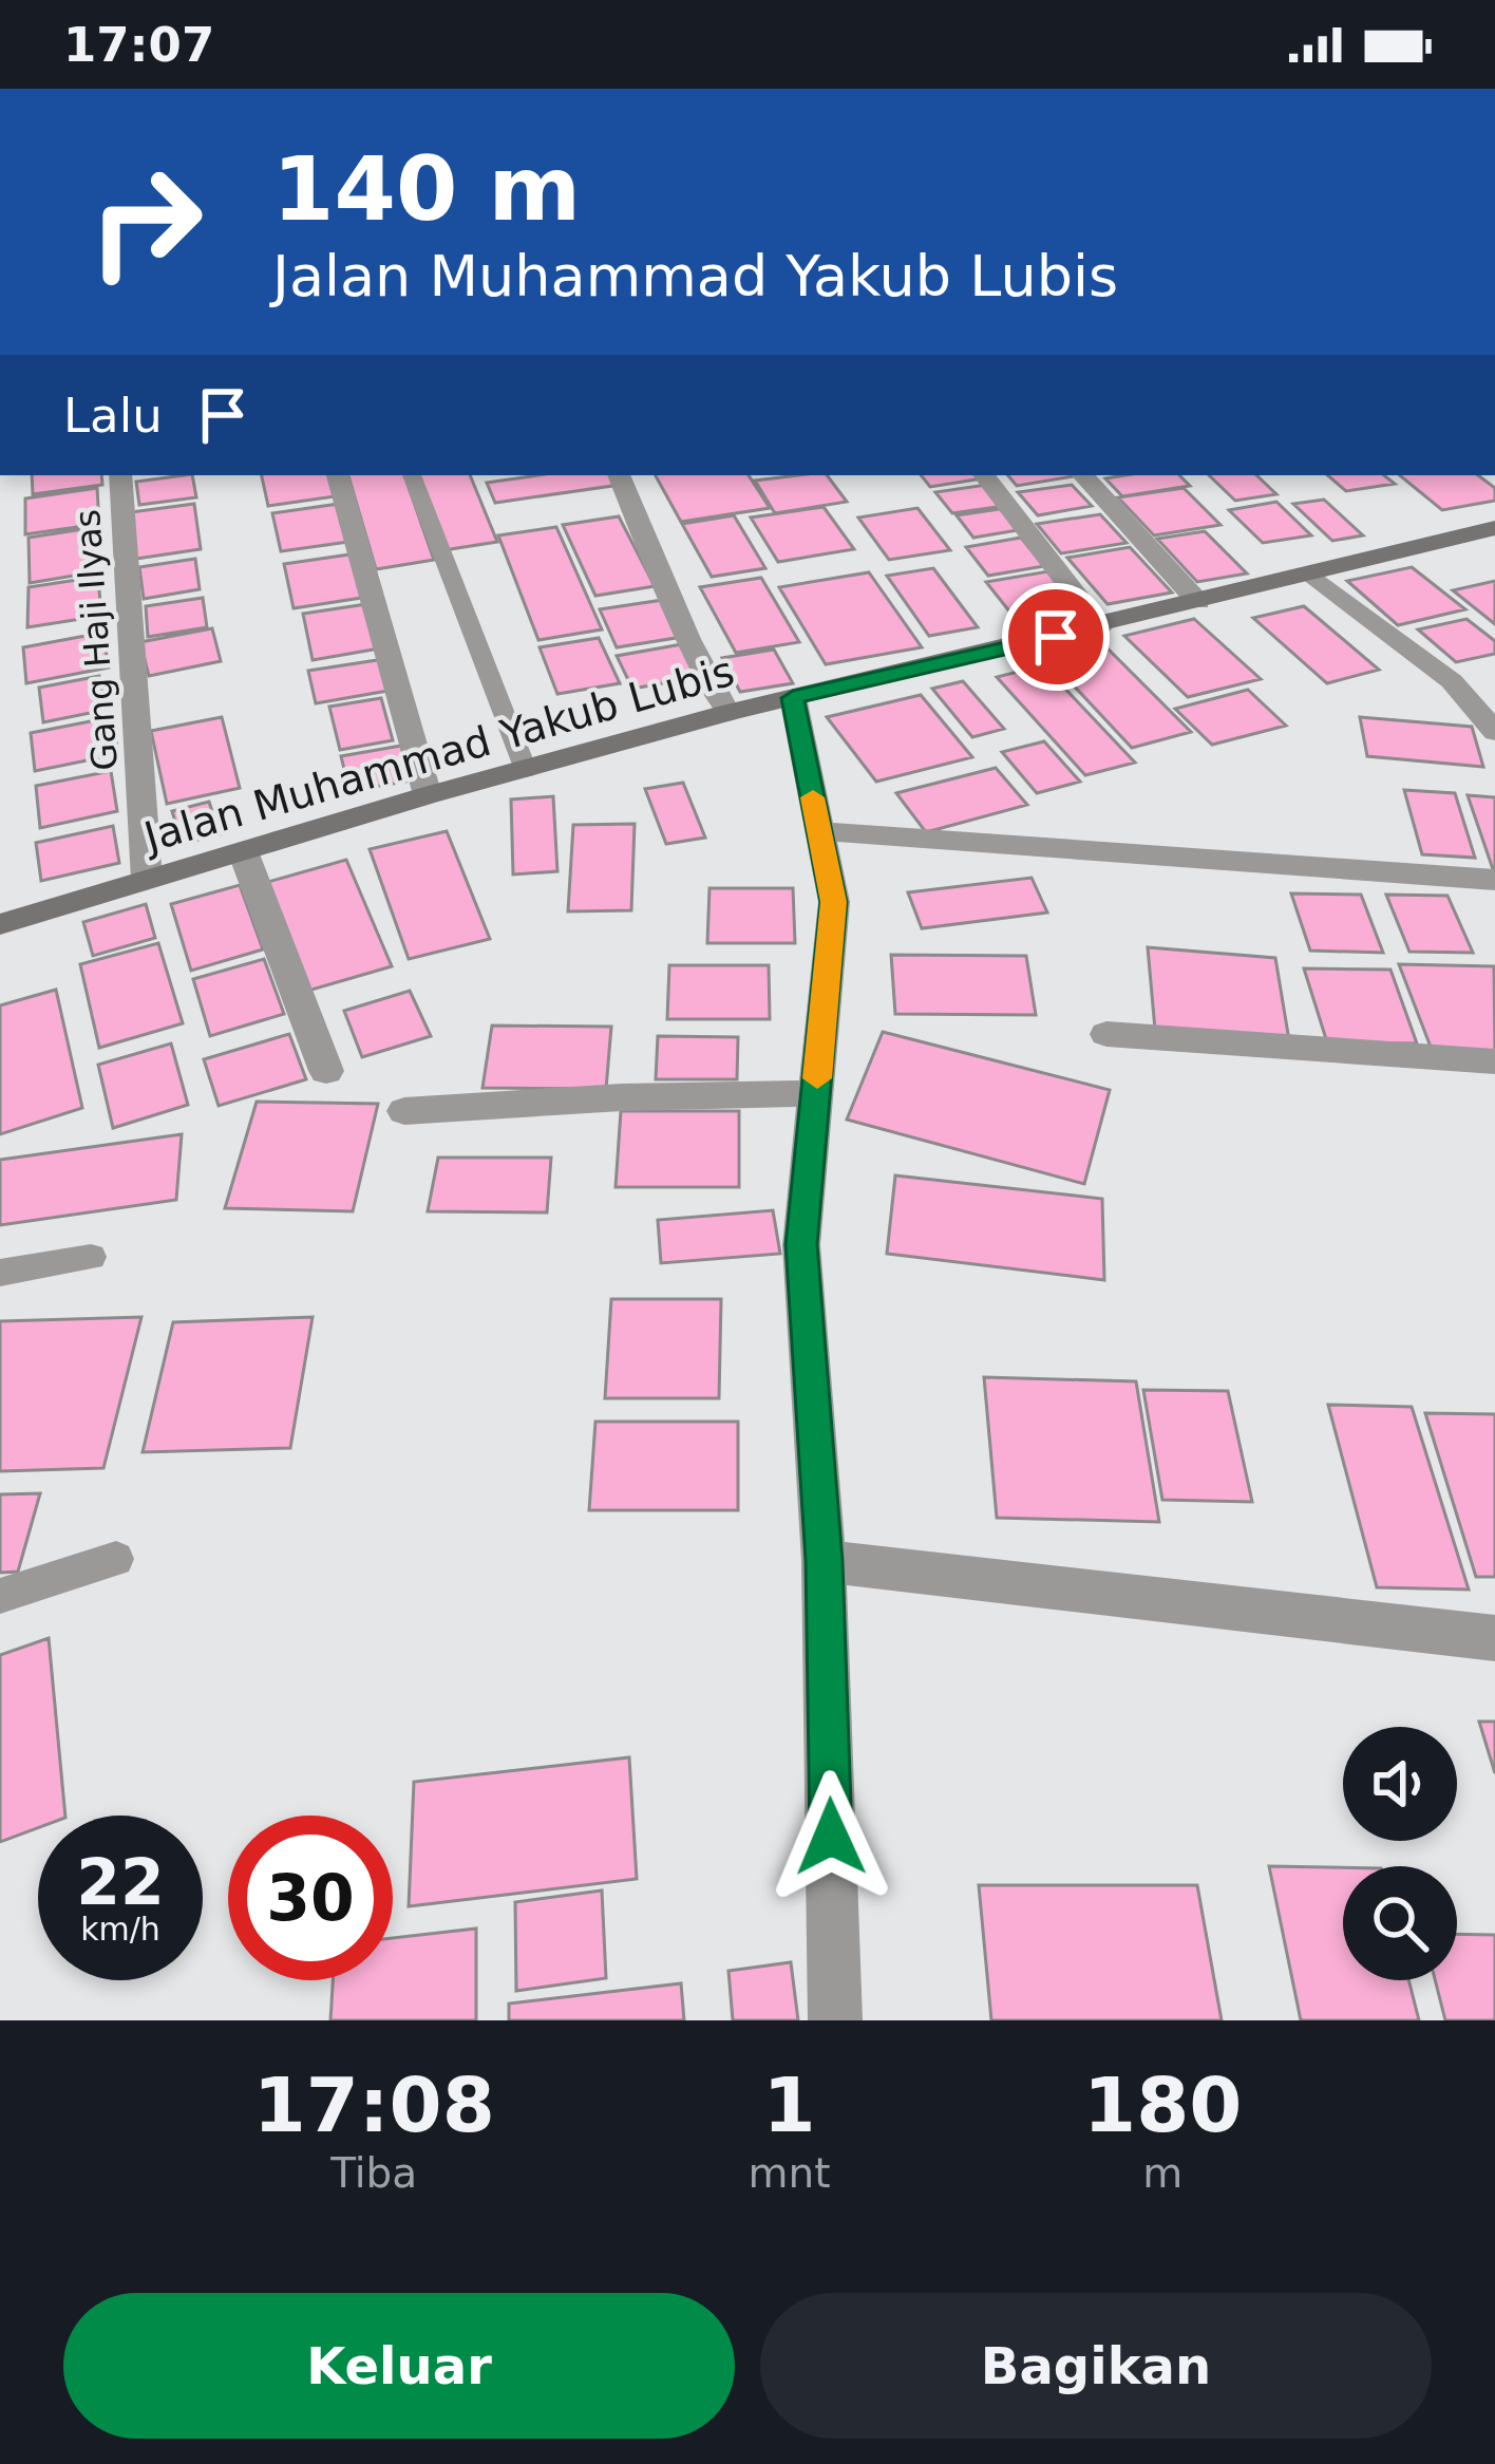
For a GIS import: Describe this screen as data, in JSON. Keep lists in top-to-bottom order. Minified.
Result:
{"streets":{"main road":["Jalan Muhammad Yakub Lubis"],"street":["Gang Haji Ilyas"]},"crossings":[["Gang Haji Ilyas","Jalan Muhammad Yakub Lubis"]],"page":{"status":"17:07","turn":["140 m","Jalan Muhammad Yakub Lubis"],"then":"Lalu","speed":"22 km/h","limit":"30","eta":["17:08","Tiba","1","mnt","180","m"],"buttons":["Keluar","Bagikan"]}}
